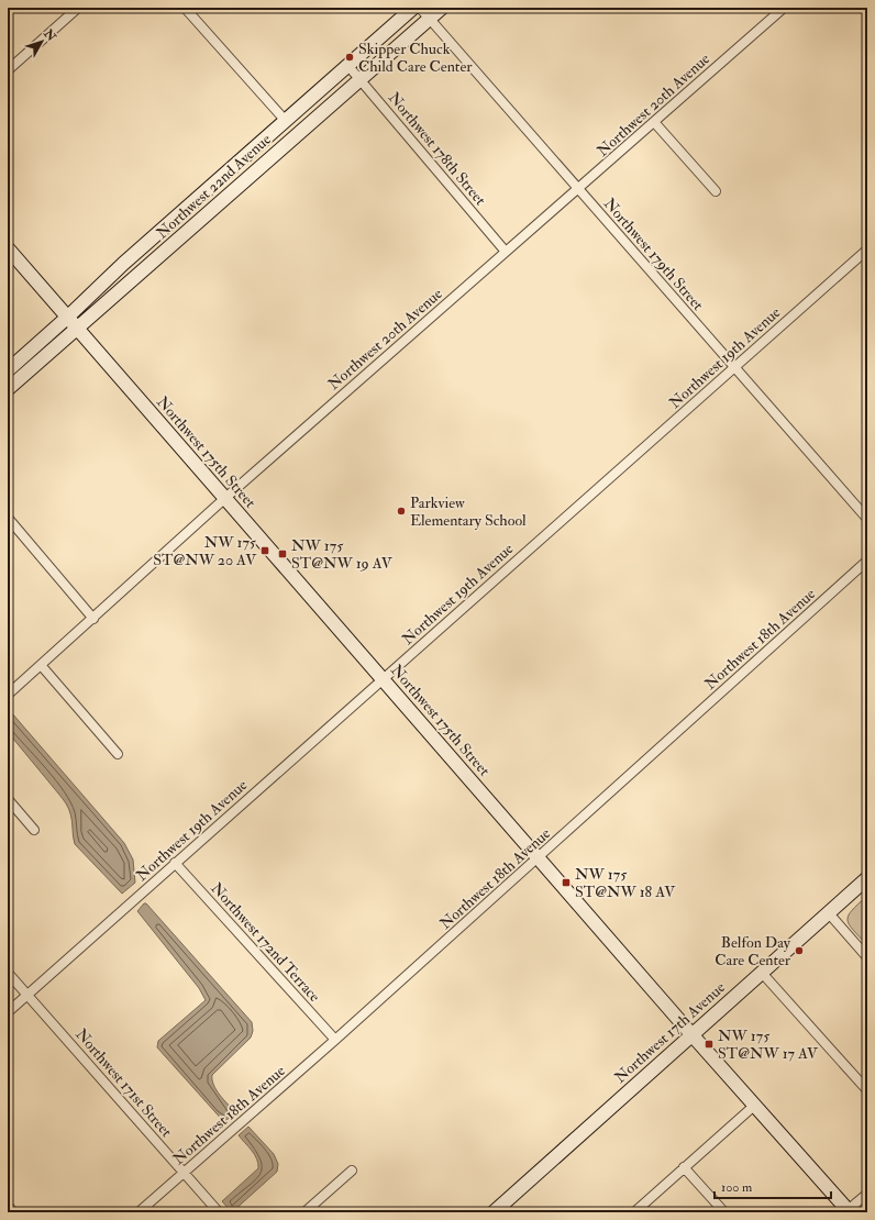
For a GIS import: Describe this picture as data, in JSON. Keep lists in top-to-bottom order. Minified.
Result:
{"streets":{"street":["Northwest 20th Avenue","Northwest 178th Street","Northwest 22nd Avenue","Northwest 179th Street","Northwest 19th Avenue","Northwest 175th Street","Northwest 18th Avenue","Northwest 172nd Terrace","Northwest 17th Avenue","Northwest 171st Street"]},"crossings":[["Northwest 20th Avenue","Northwest 178th Street"],["Northwest 20th Avenue","Northwest 179th Street"],["Northwest 20th Avenue","Northwest 175th Street"],["Northwest 178th Street","Northwest 22nd Avenue"],["Northwest 22nd Avenue","Northwest 179th Street"],["Northwest 22nd Avenue","Northwest 175th Street"],["Northwest 179th Street","Northwest 19th Avenue"],["Northwest 19th Avenue","Northwest 175th Street"],["Northwest 19th Avenue","Northwest 172nd Terrace"],["Northwest 19th Avenue","Northwest 171st Street"],["Northwest 175th Street","Northwest 18th Avenue"],["Northwest 175th Street","Northwest 17th Avenue"],["Northwest 18th Avenue","Northwest 172nd Terrace"],["Northwest 18th Avenue","Northwest 171st Street"]],"places":{"other":["Skipper Chuck Child Care Center","Parkview Elementary School","Belfon Day Care Center"],"transit":["NW 175 ST@NW 20 AV","NW 175 ST@NW 19 AV","NW 175 ST@NW 18 AV","NW 175 ST@NW 17 AV"]},"scale_bar":"100 m","north":"top right"}
